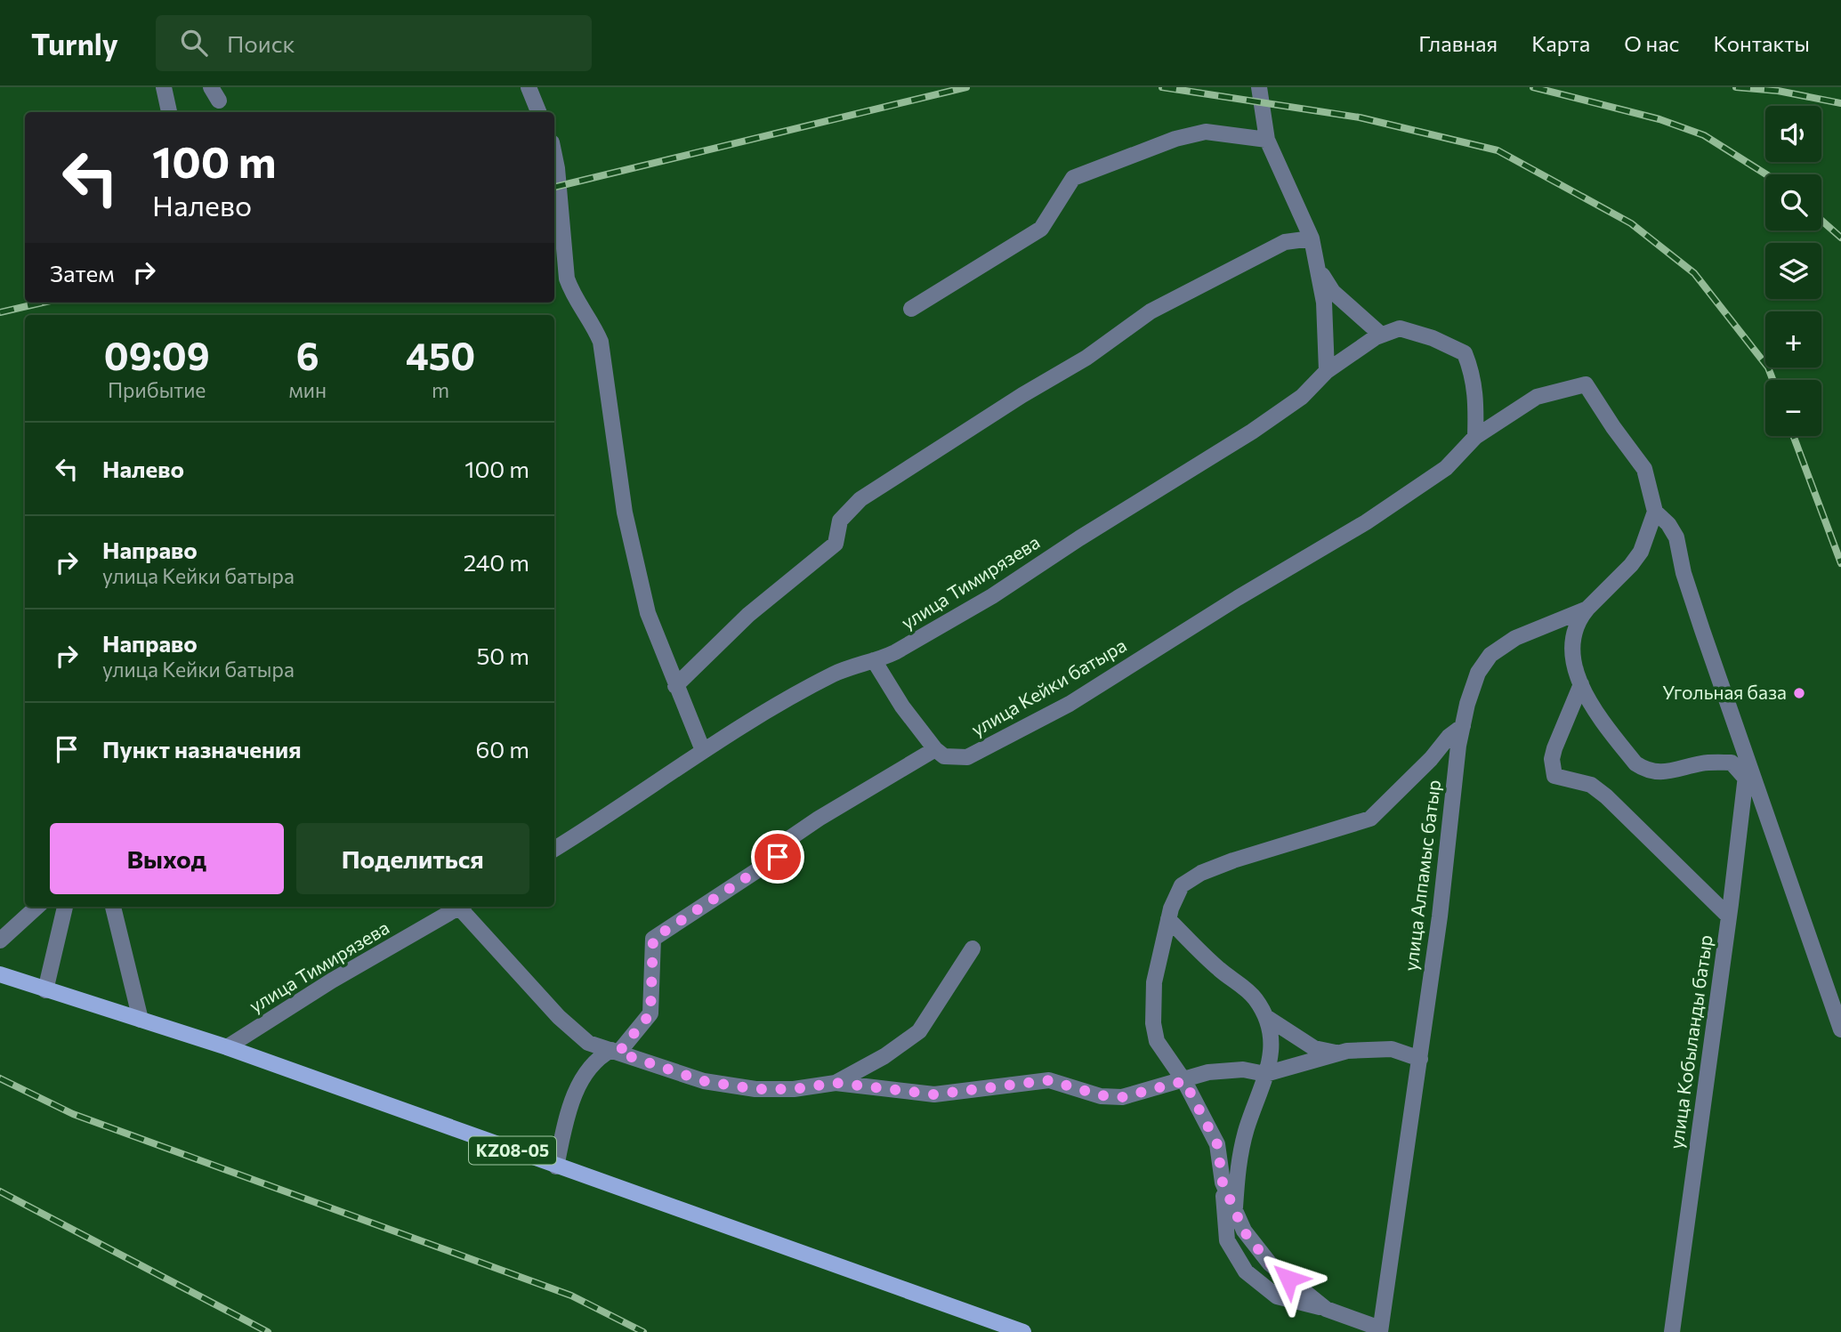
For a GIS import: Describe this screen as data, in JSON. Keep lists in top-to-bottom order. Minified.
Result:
{"streets":{"main road":["KZ08-05"],"street":["улица Тимирязева","улица Кейки батыра","улица Алпамыс батыр","улица Кобыланды батыр"]},"crossings":[["улица Тимирязева","улица Кейки батыра"],["улица Тимирязева","KZ08-05"],["улица Кейки батыра","улица Алпамыс батыр"]],"places":["Угольная база"],"page":{"header":"Turnly","search":"Поиск","nav":["Главная","Карта","О нас","Контакты"],"map_buttons":["+","−"],"turn":["100 m","Налево"],"then":"Затем","eta":["09:09","Прибытие","6","мин","450","m"],"list":[{"name":"Налево","value":"100 m"},{"name":"Направо","note":"улица Кейки батыра","value":"240 m"},{"name":"Направо","note":"улица Кейки батыра","value":"50 m"},{"name":"Пункт назначения","value":"60 m"}],"buttons":["Выход","Поделиться"]}}
